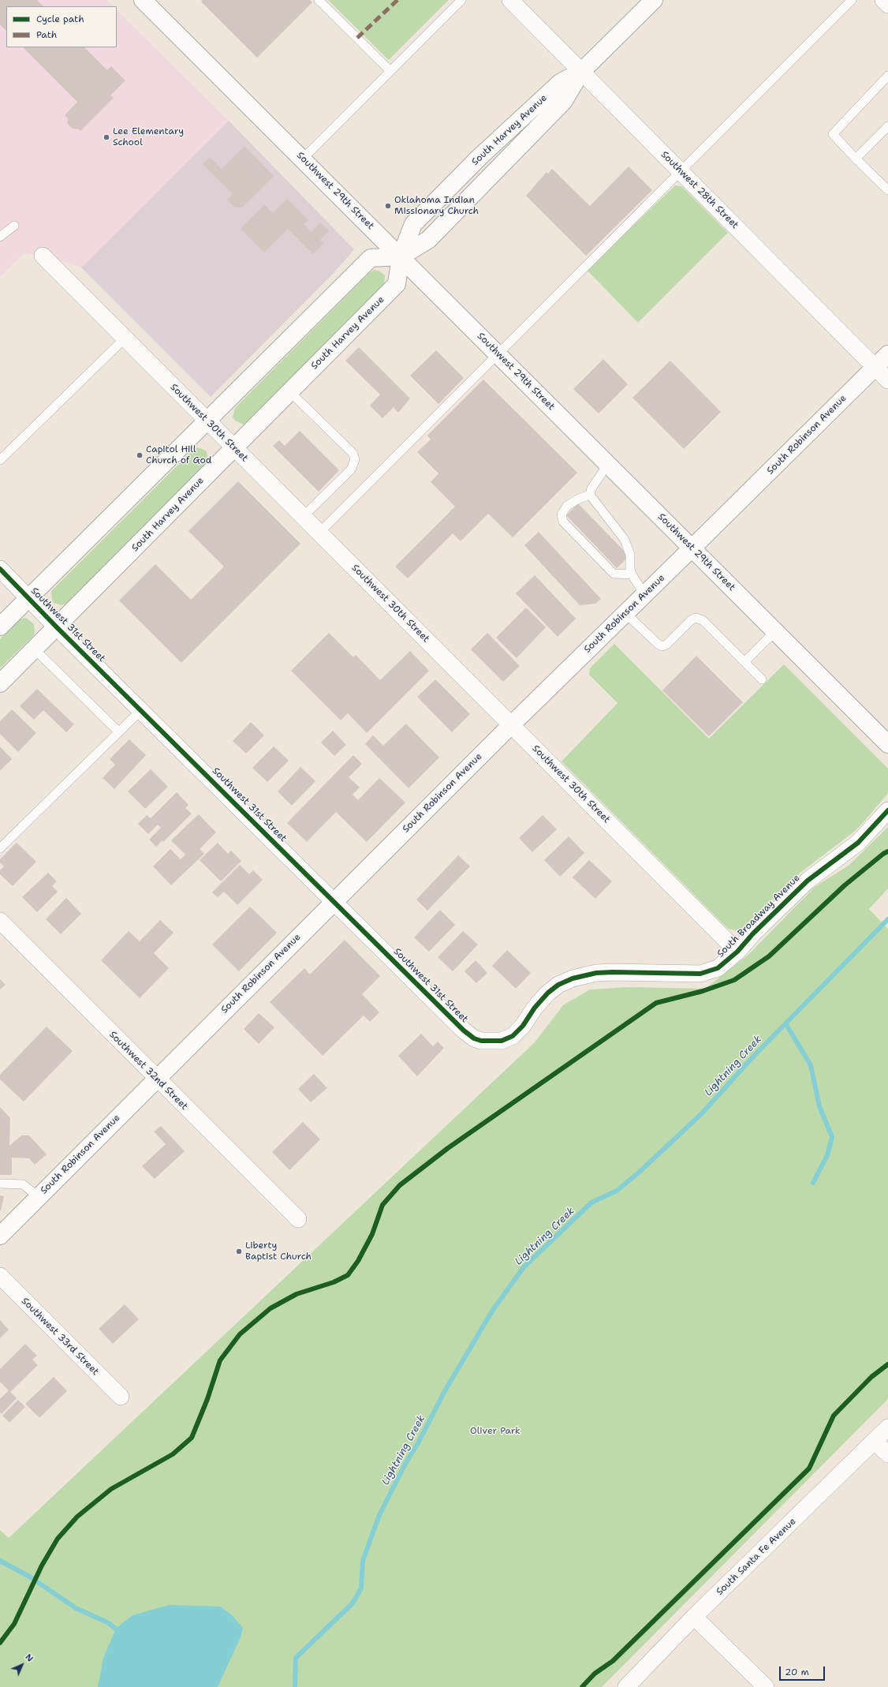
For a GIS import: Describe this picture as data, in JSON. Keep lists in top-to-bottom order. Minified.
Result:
{"streets":{"street":["South Harvey Avenue","Southwest 28th Street","Southwest 29th Street","Southwest 30th Street","South Robinson Avenue","Southwest 31st Street","South Broadway Avenue","Southwest 32nd Street","Southwest 33rd Street","South Santa Fe Avenue"]},"crossings":[["South Harvey Avenue","Southwest 28th Street"],["South Harvey Avenue","Southwest 29th Street"],["South Harvey Avenue","Southwest 30th Street"],["South Harvey Avenue","Southwest 31st Street"],["Southwest 28th Street","South Robinson Avenue"],["Southwest 29th Street","South Robinson Avenue"],["Southwest 30th Street","South Robinson Avenue"],["Southwest 30th Street","South Broadway Avenue"],["South Robinson Avenue","Southwest 31st Street"],["South Robinson Avenue","Southwest 32nd Street"],["Southwest 31st Street","South Broadway Avenue"]],"water":["Lightning Creek"],"parks":["Oliver Park"],"places":["Lee Elementary School","Oklahoma Indian Missionary Church","Capitol Hill Church of God","Liberty Baptist Church"],"legend":["Cycle path","Path"],"scale_bar":"20 m","north":"top right"}
